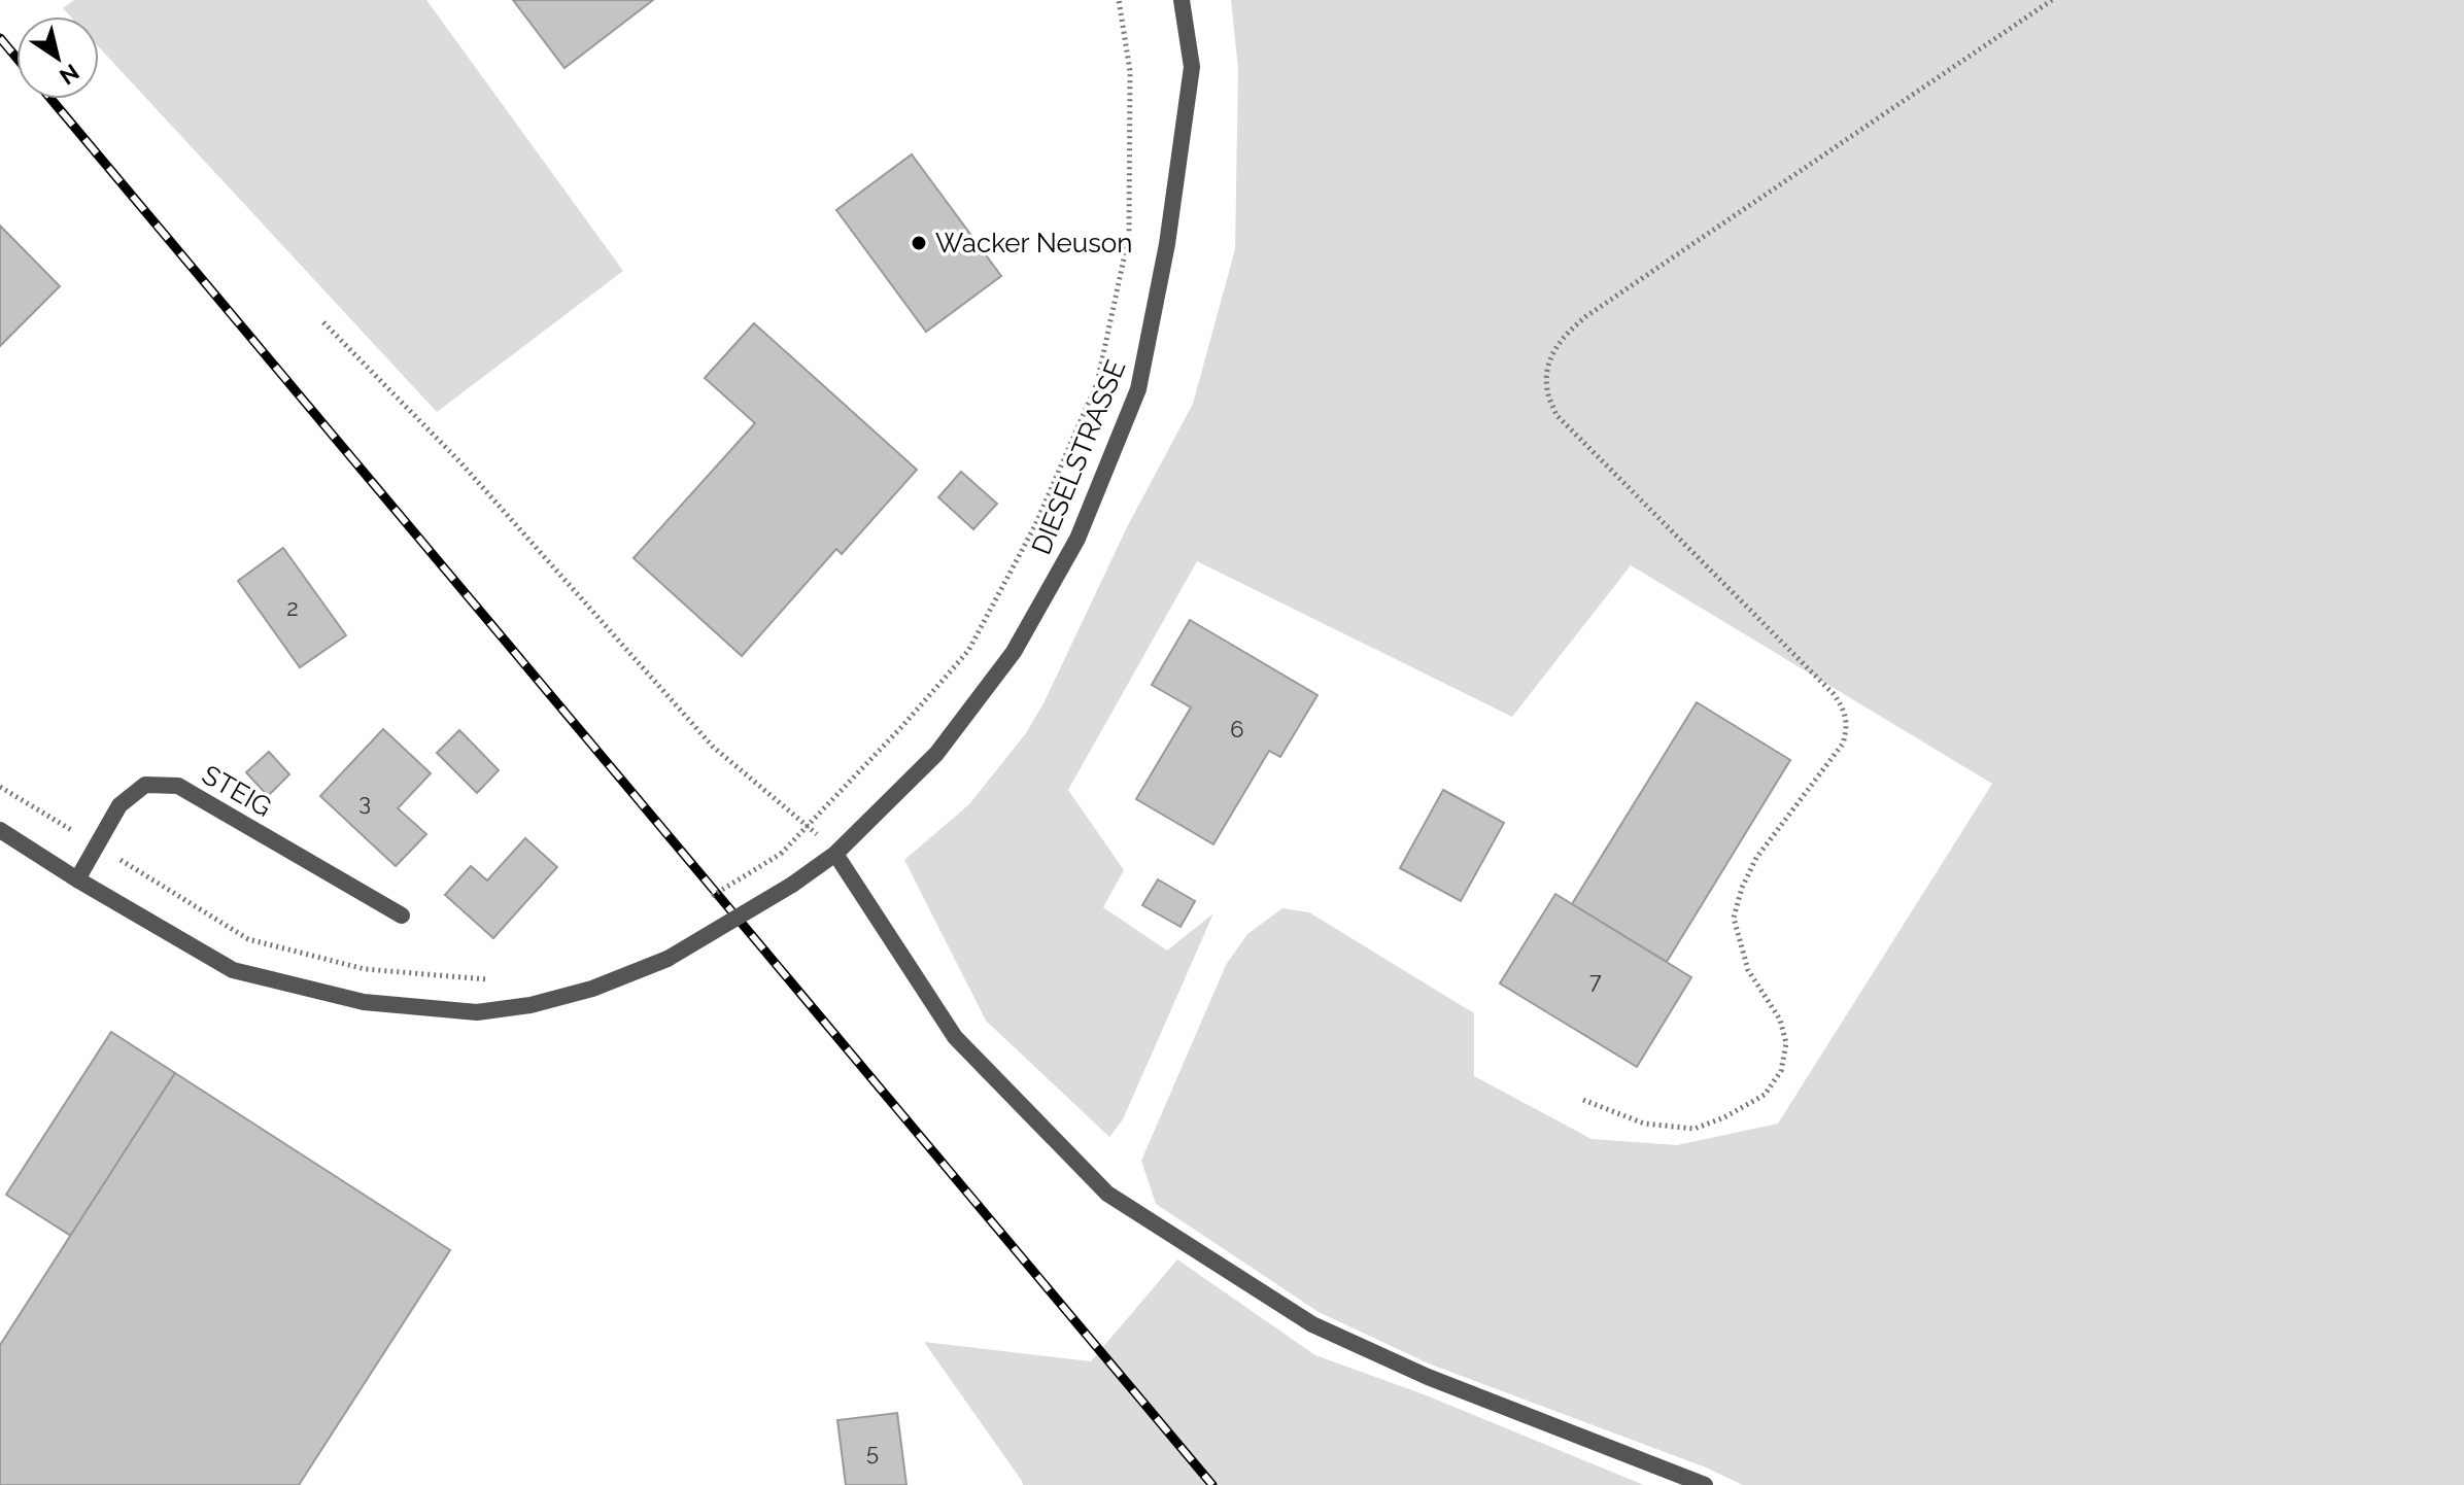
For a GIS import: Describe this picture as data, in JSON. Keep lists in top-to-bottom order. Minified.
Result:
{"streets":{"street":["DIESELSTRASSE","STEIG"]},"crossings":[["DIESELSTRASSE","STEIG"]],"places":["Wacker Neuson"],"house_numbers":["2","6","3","7","5"],"north":"bottom right"}
